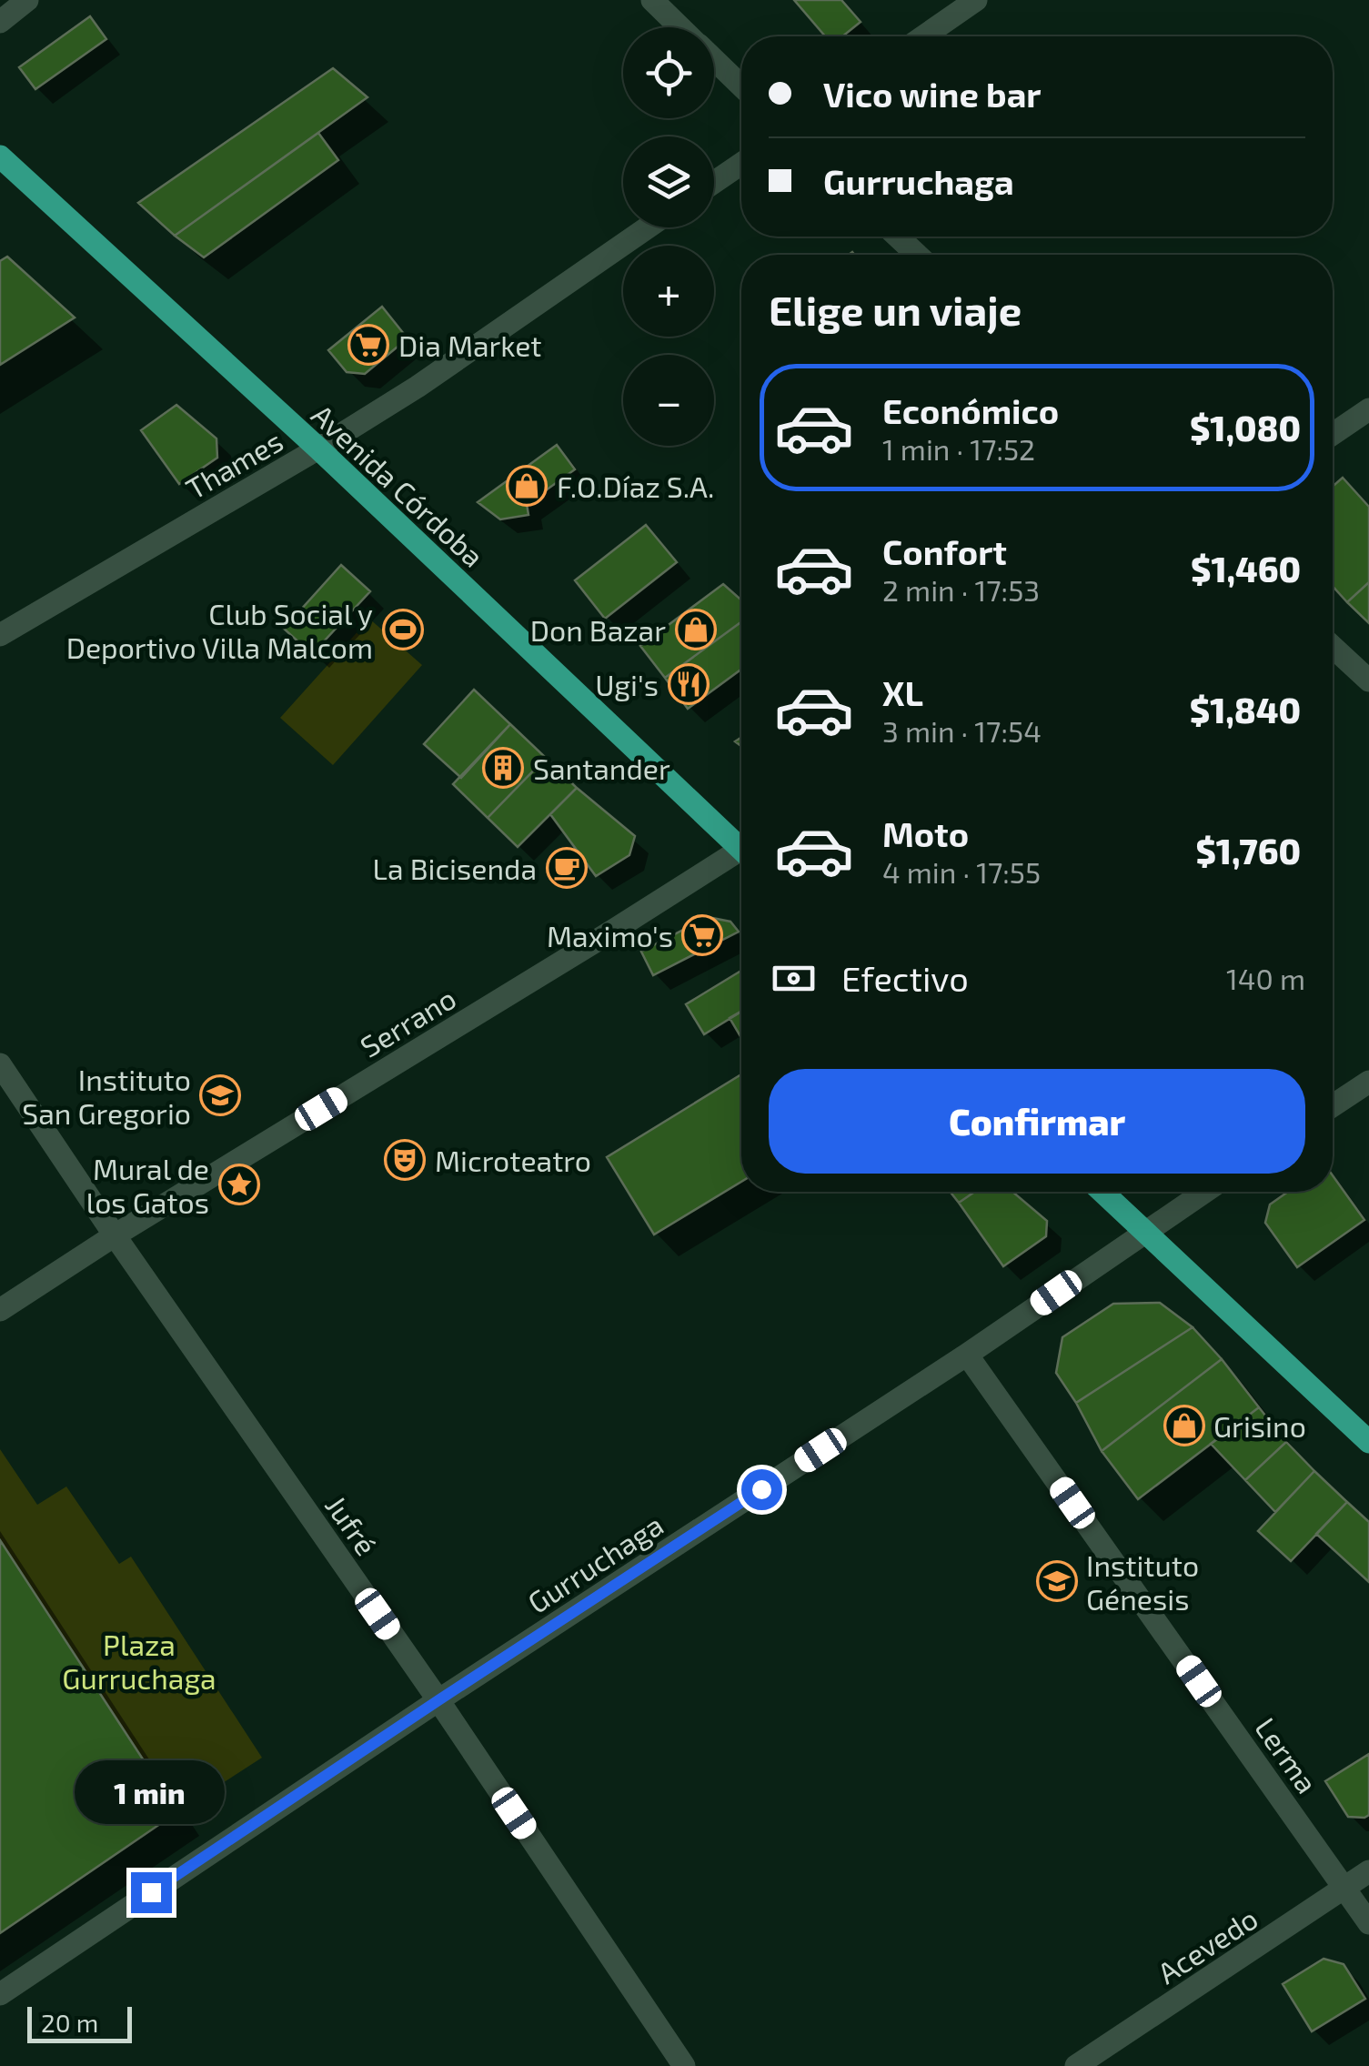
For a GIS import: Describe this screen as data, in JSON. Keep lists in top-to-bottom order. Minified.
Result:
{"streets":{"main road":["Avenida Córdoba"],"street":["Thames","Serrano","Jufré","Gurruchaga","Lerma","Acevedo"]},"crossings":[["Thames","Avenida Córdoba"],["Serrano","Jufré"],["Jufré","Gurruchaga"],["Gurruchaga","Lerma"],["Lerma","Acevedo"]],"parks":["Plaza Gurruchaga"],"places":{"supermarket":["Dia Market","Maximo's"],"shop":["F.O.Díaz S.A.","Don Bazar","Grisino"],"sports":["Club Social y Deportivo Villa Malcom"],"restaurant":["Ugi's"],"building":["Santander"],"cafe":["La Bicisenda"],"school or university":["Instituto San Gregorio","Instituto Génesis"],"theatre":["Microteatro"],"place":["Mural de los Gatos"]},"scale_bar":"20 m","page":{"map_buttons":["+","−"],"banner":["Vico wine bar","Gurruchaga"],"heading":"Elige un viaje","list":[{"name":"Económico","note":"1 min · 17:52","value":"$1,080"},{"name":"Confort","note":"2 min · 17:53","value":"$1,460"},{"name":"XL","note":"3 min · 17:54","value":"$1,840"},{"name":"Moto","note":"4 min · 17:55","value":"$1,760"}],"pay":["Efectivo","140 m"],"buttons":"Confirmar","bubble":"1 min","scale":"20 m"}}
